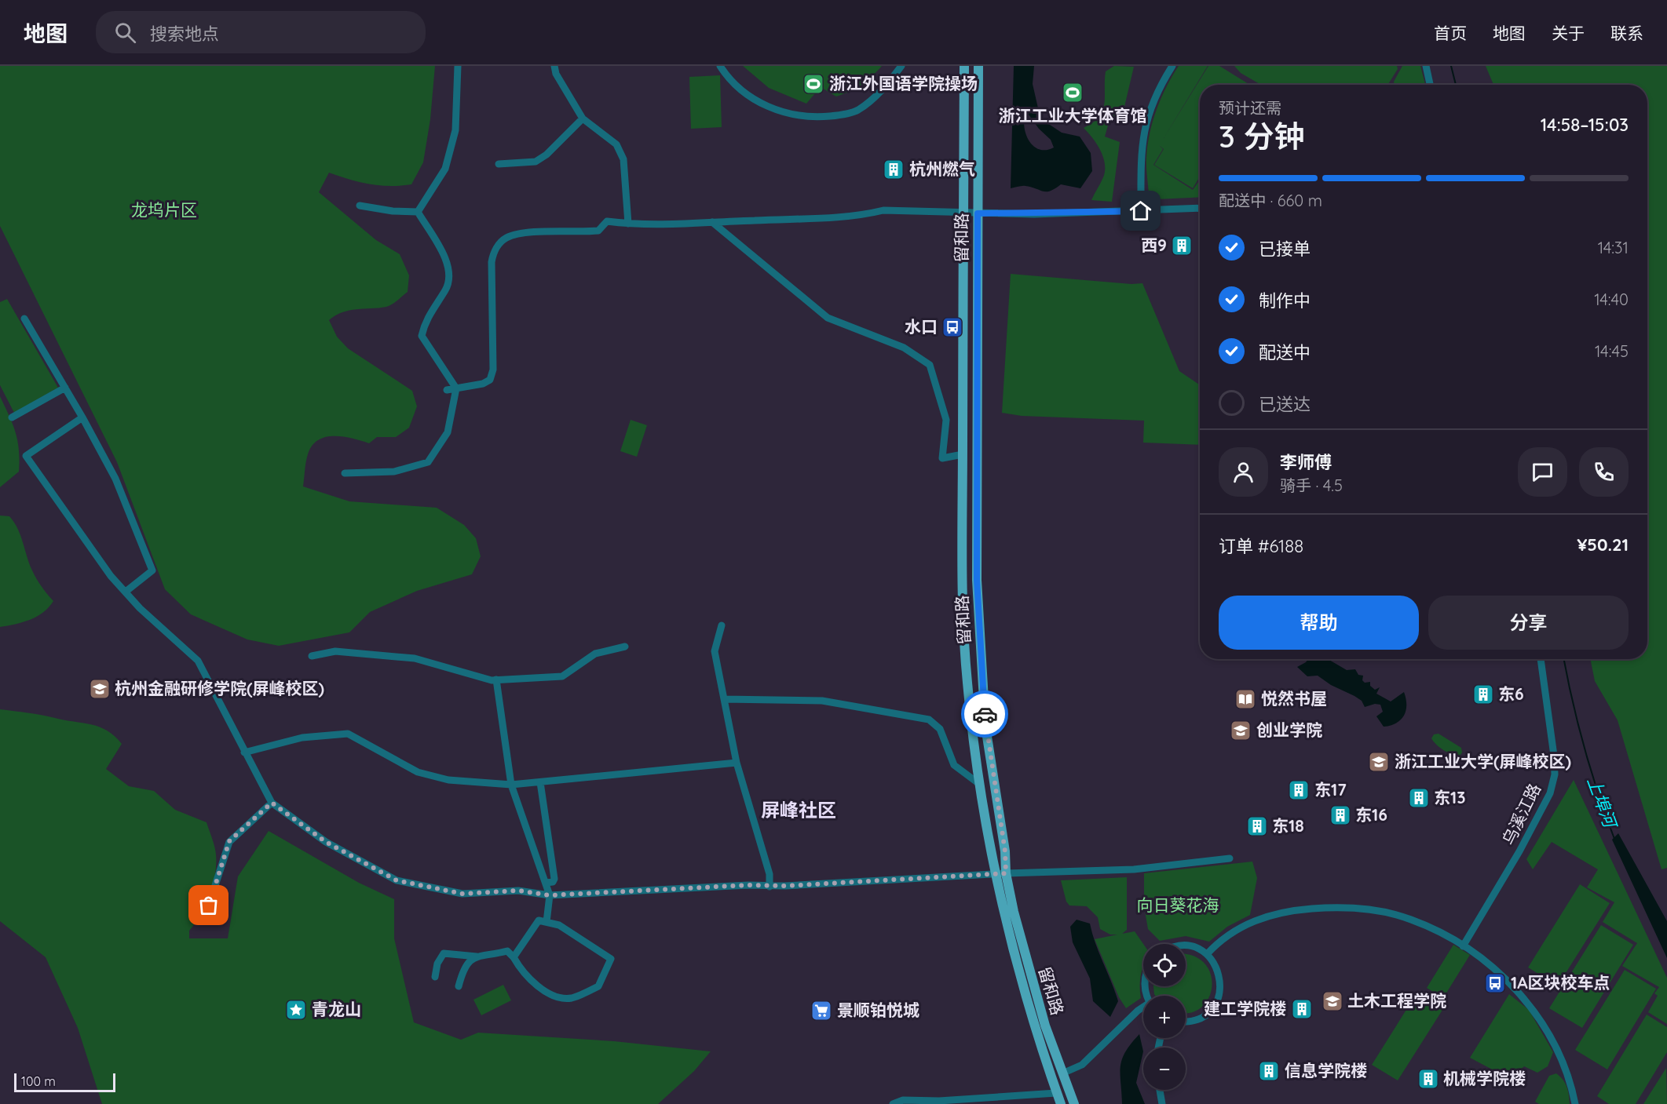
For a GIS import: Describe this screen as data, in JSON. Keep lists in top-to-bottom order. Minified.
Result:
{"streets":{"main road":["留和路"],"street":["乌溪江路"]},"districts":["屏峰社区"],"water":["上埠河"],"parks":["龙坞片区","向日葵花海"],"places":{"sports":["浙江外国语学院操场","浙江工业大学体育馆"],"building":["杭州燃气","西9","东6","东17","东13","东16","东18","建工学院楼","信息学院楼","机械学院楼"],"bus stop":["水口","1A区块校车点"],"school or university":["杭州金融研修学院(屏峰校区)","创业学院","浙江工业大学(屏峰校区)","土木工程学院"],"library":["悦然书屋"],"place":["青龙山"],"supermarket":["景顺铂悦城"]},"scale_bar":"100 m","page":{"header":"地图","search":"搜索地点","nav":["首页","地图","关于","联系"],"heading":["3 分钟","预计还需","14:58–15:03"],"panel":["李师傅","骑手 · 4.5","订单 #6188","¥50.21"],"bar":"配送中 · 660 m","list":[["已接单","14:31"],["制作中","14:40"],["配送中","14:45"],"已送达"],"buttons":["帮助","分享"],"map_buttons":["+","−"],"scale":"100 m"}}
